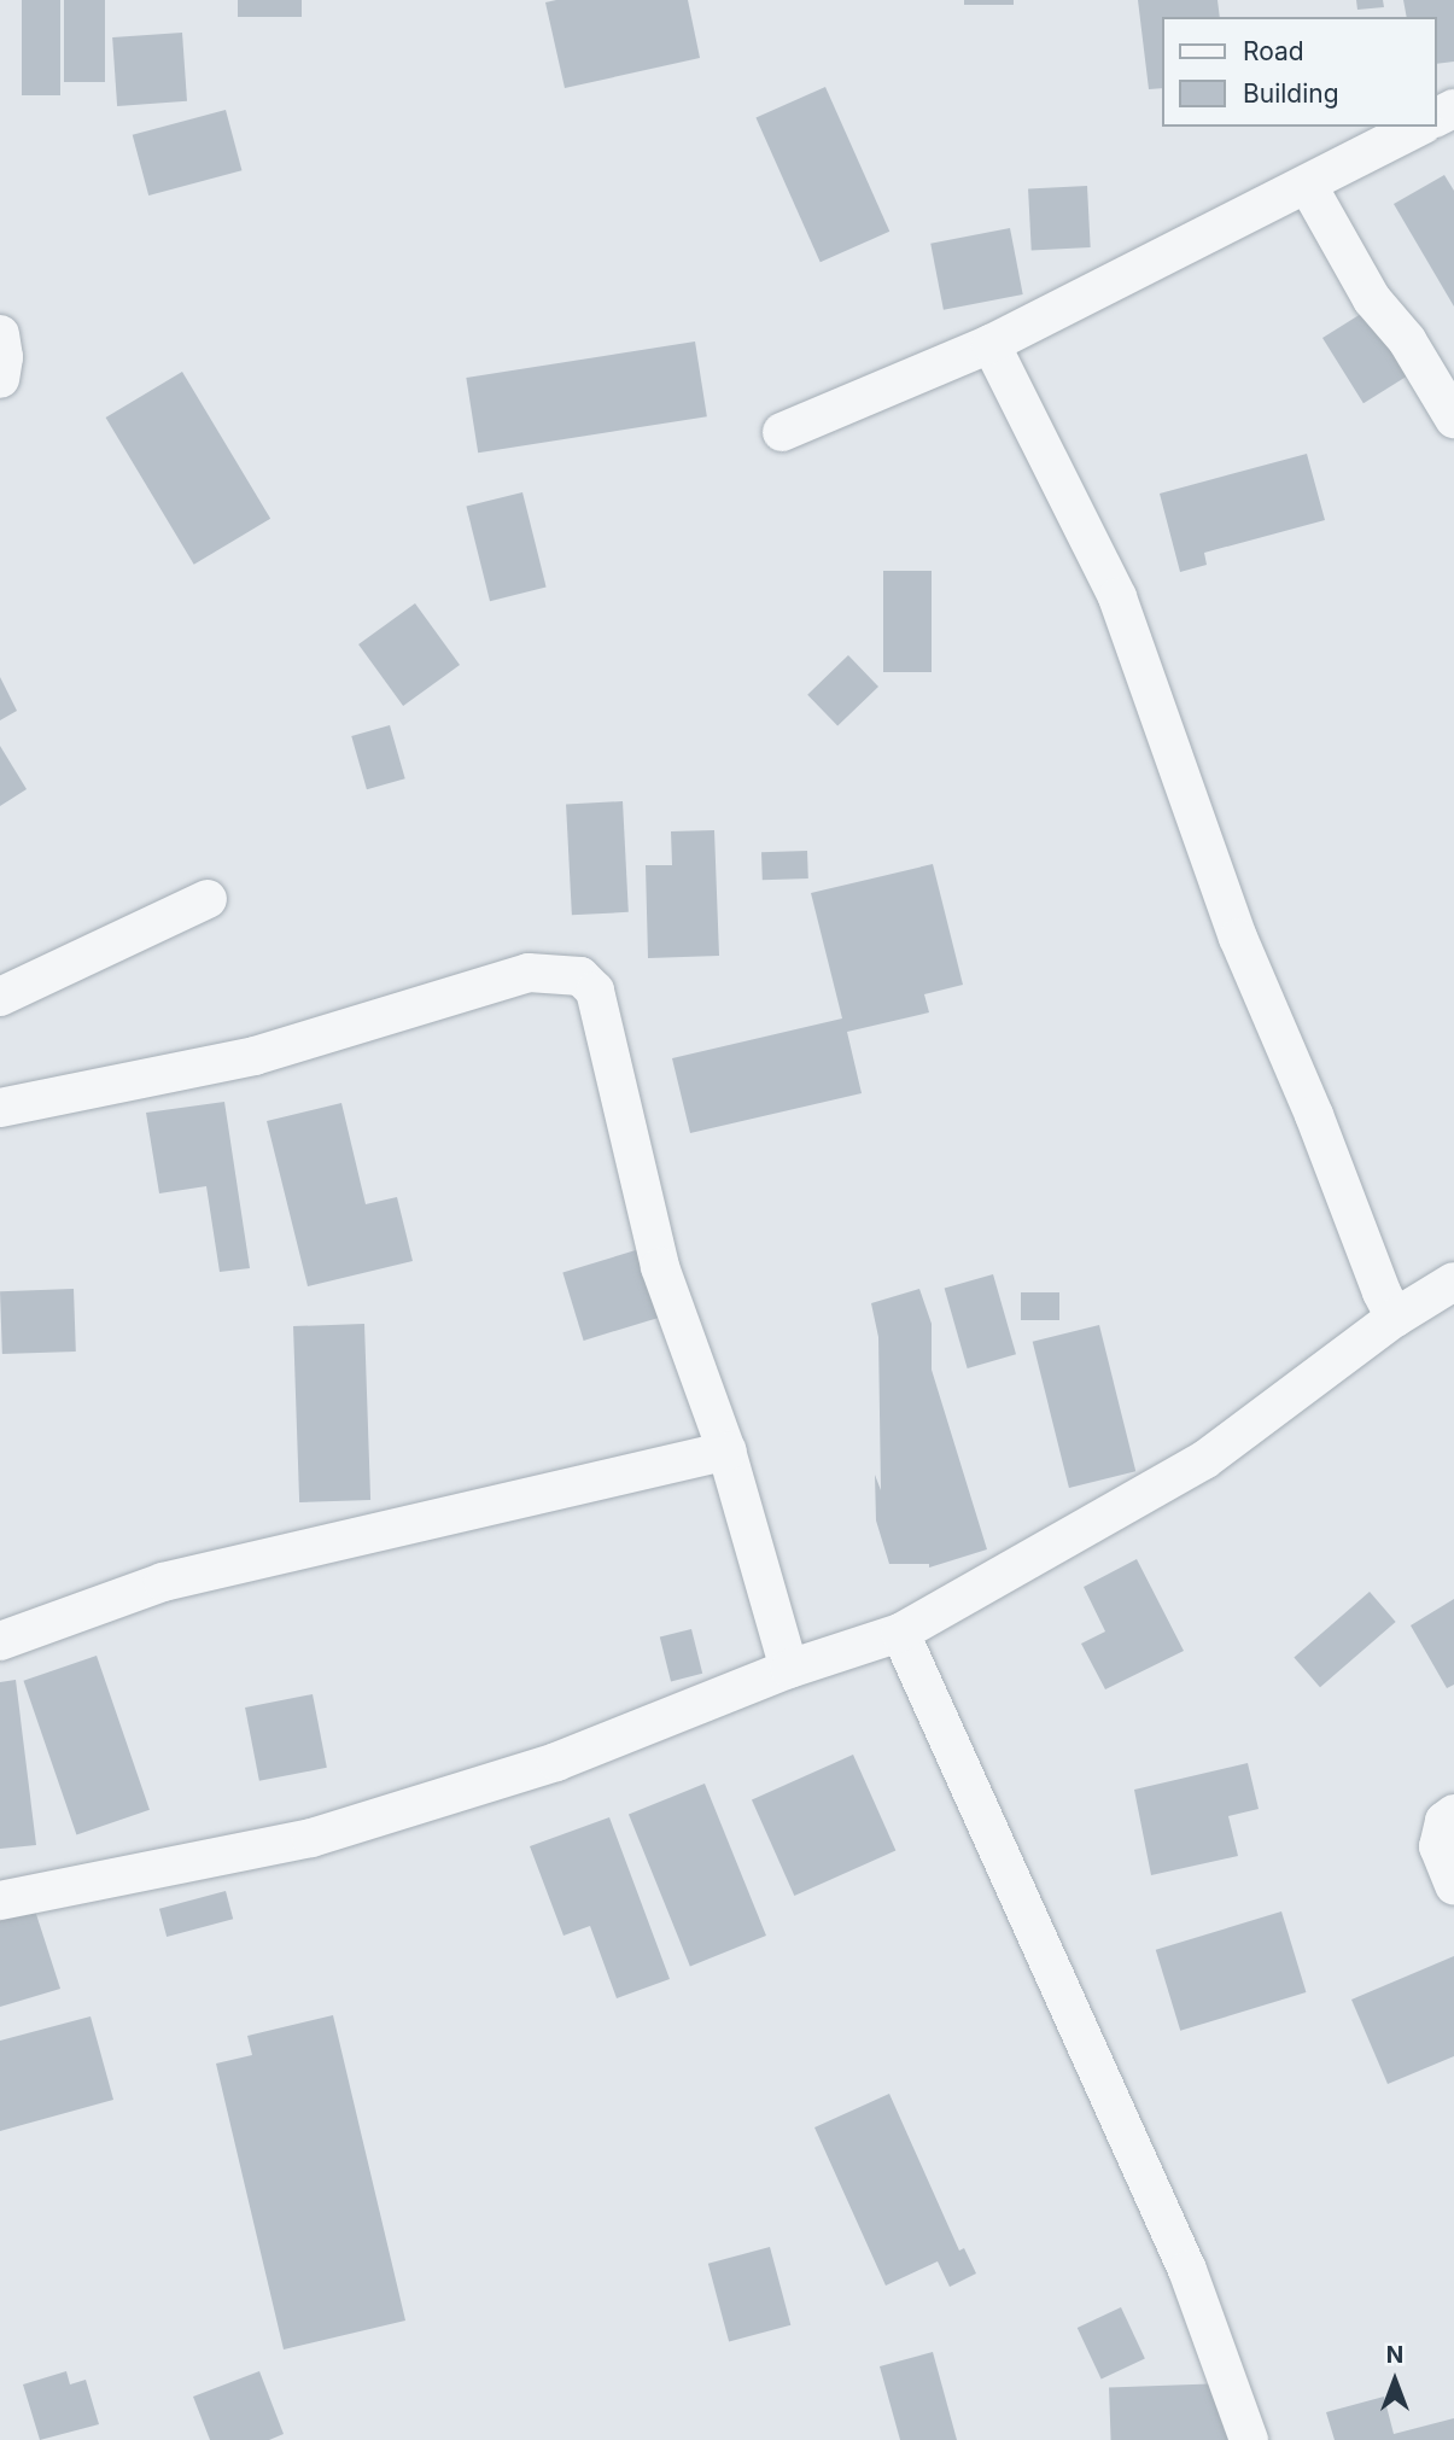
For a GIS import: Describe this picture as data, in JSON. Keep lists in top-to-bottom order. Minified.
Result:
{"legend":["Road","Building"],"north":"top"}
